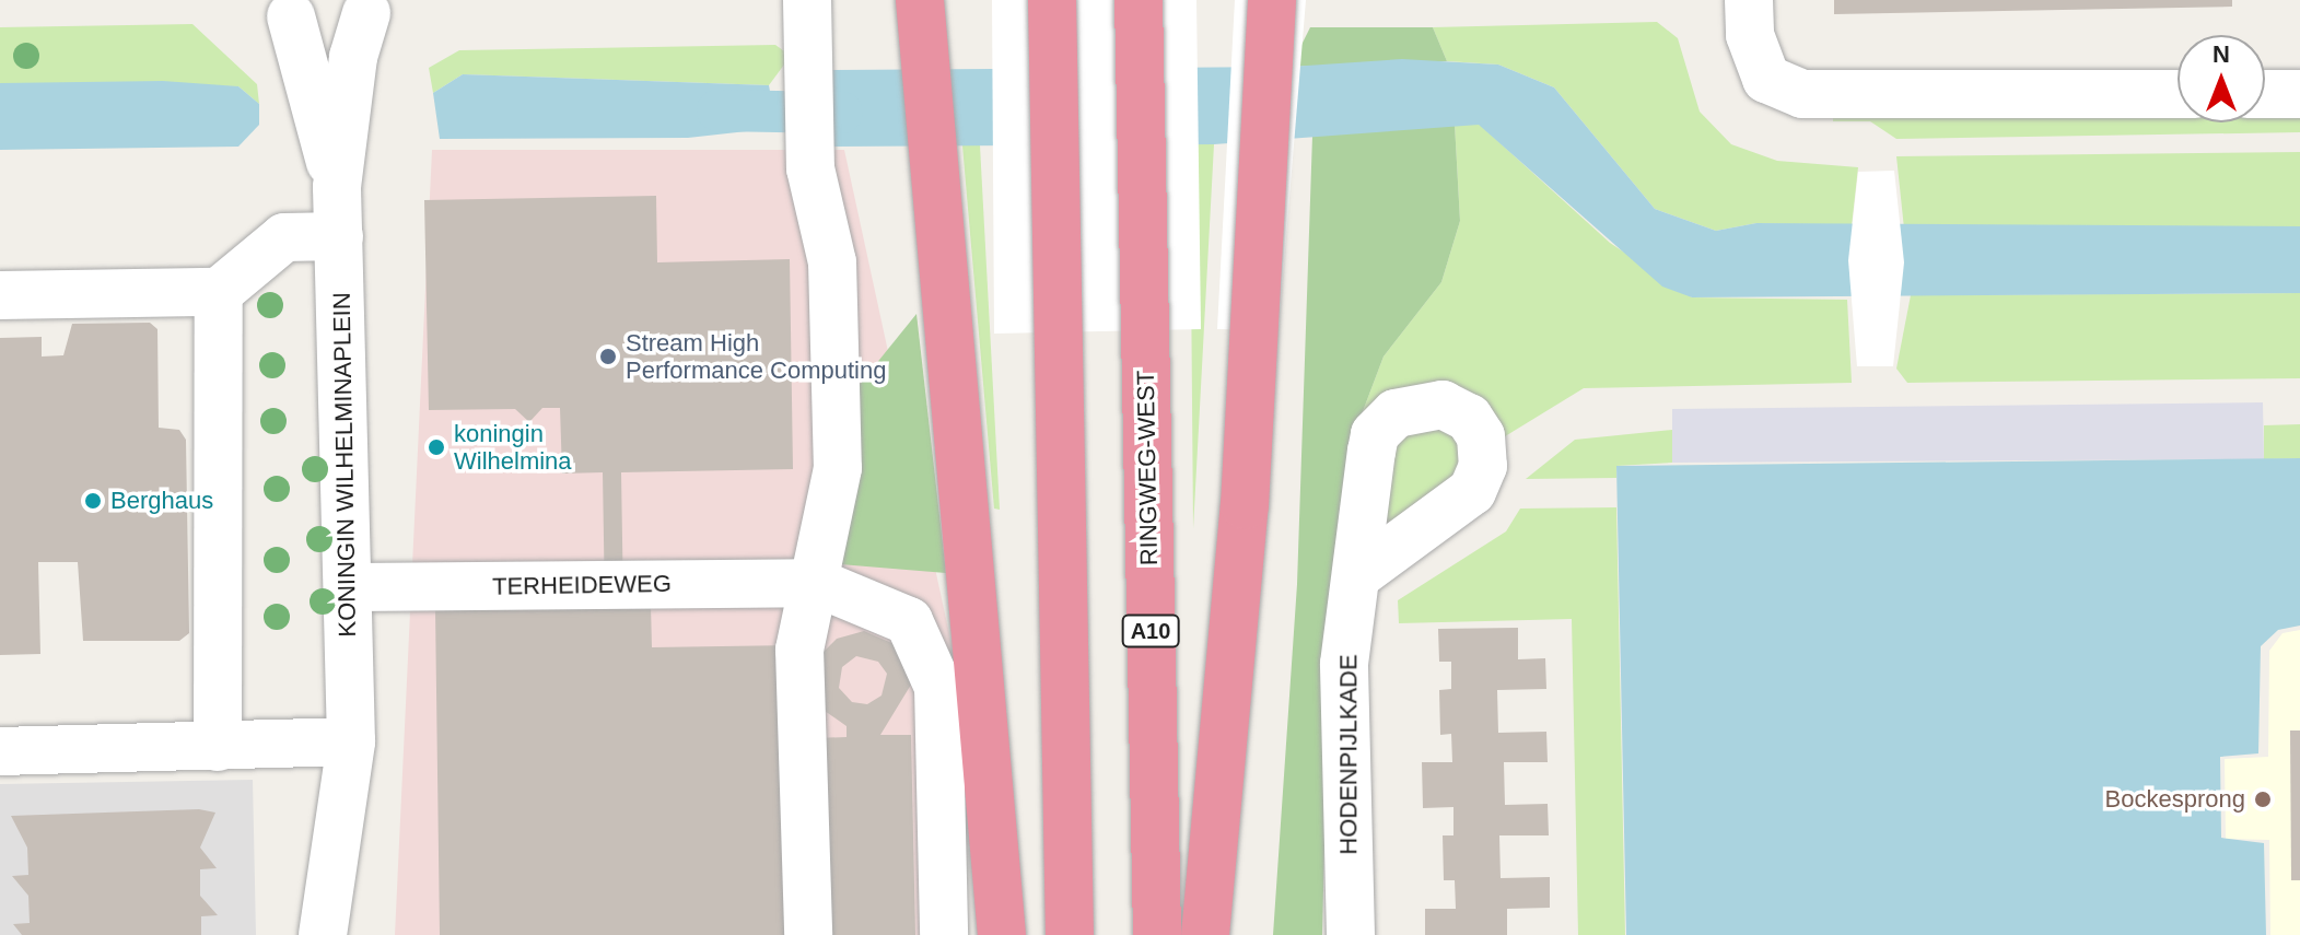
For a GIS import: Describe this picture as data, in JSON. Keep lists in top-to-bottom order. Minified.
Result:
{"streets":{"highway":["RINGWEG-WEST","A10"],"street":["KONINGIN WILHELMINAPLEIN","TERHEIDEWEG","HODENPIJLKADE"]},"crossings":[["KONINGIN WILHELMINAPLEIN","TERHEIDEWEG"]],"places":["Stream High Performance Computing","koningin Wilhelmina","Berghaus","Bockesprong"],"north":"top"}
